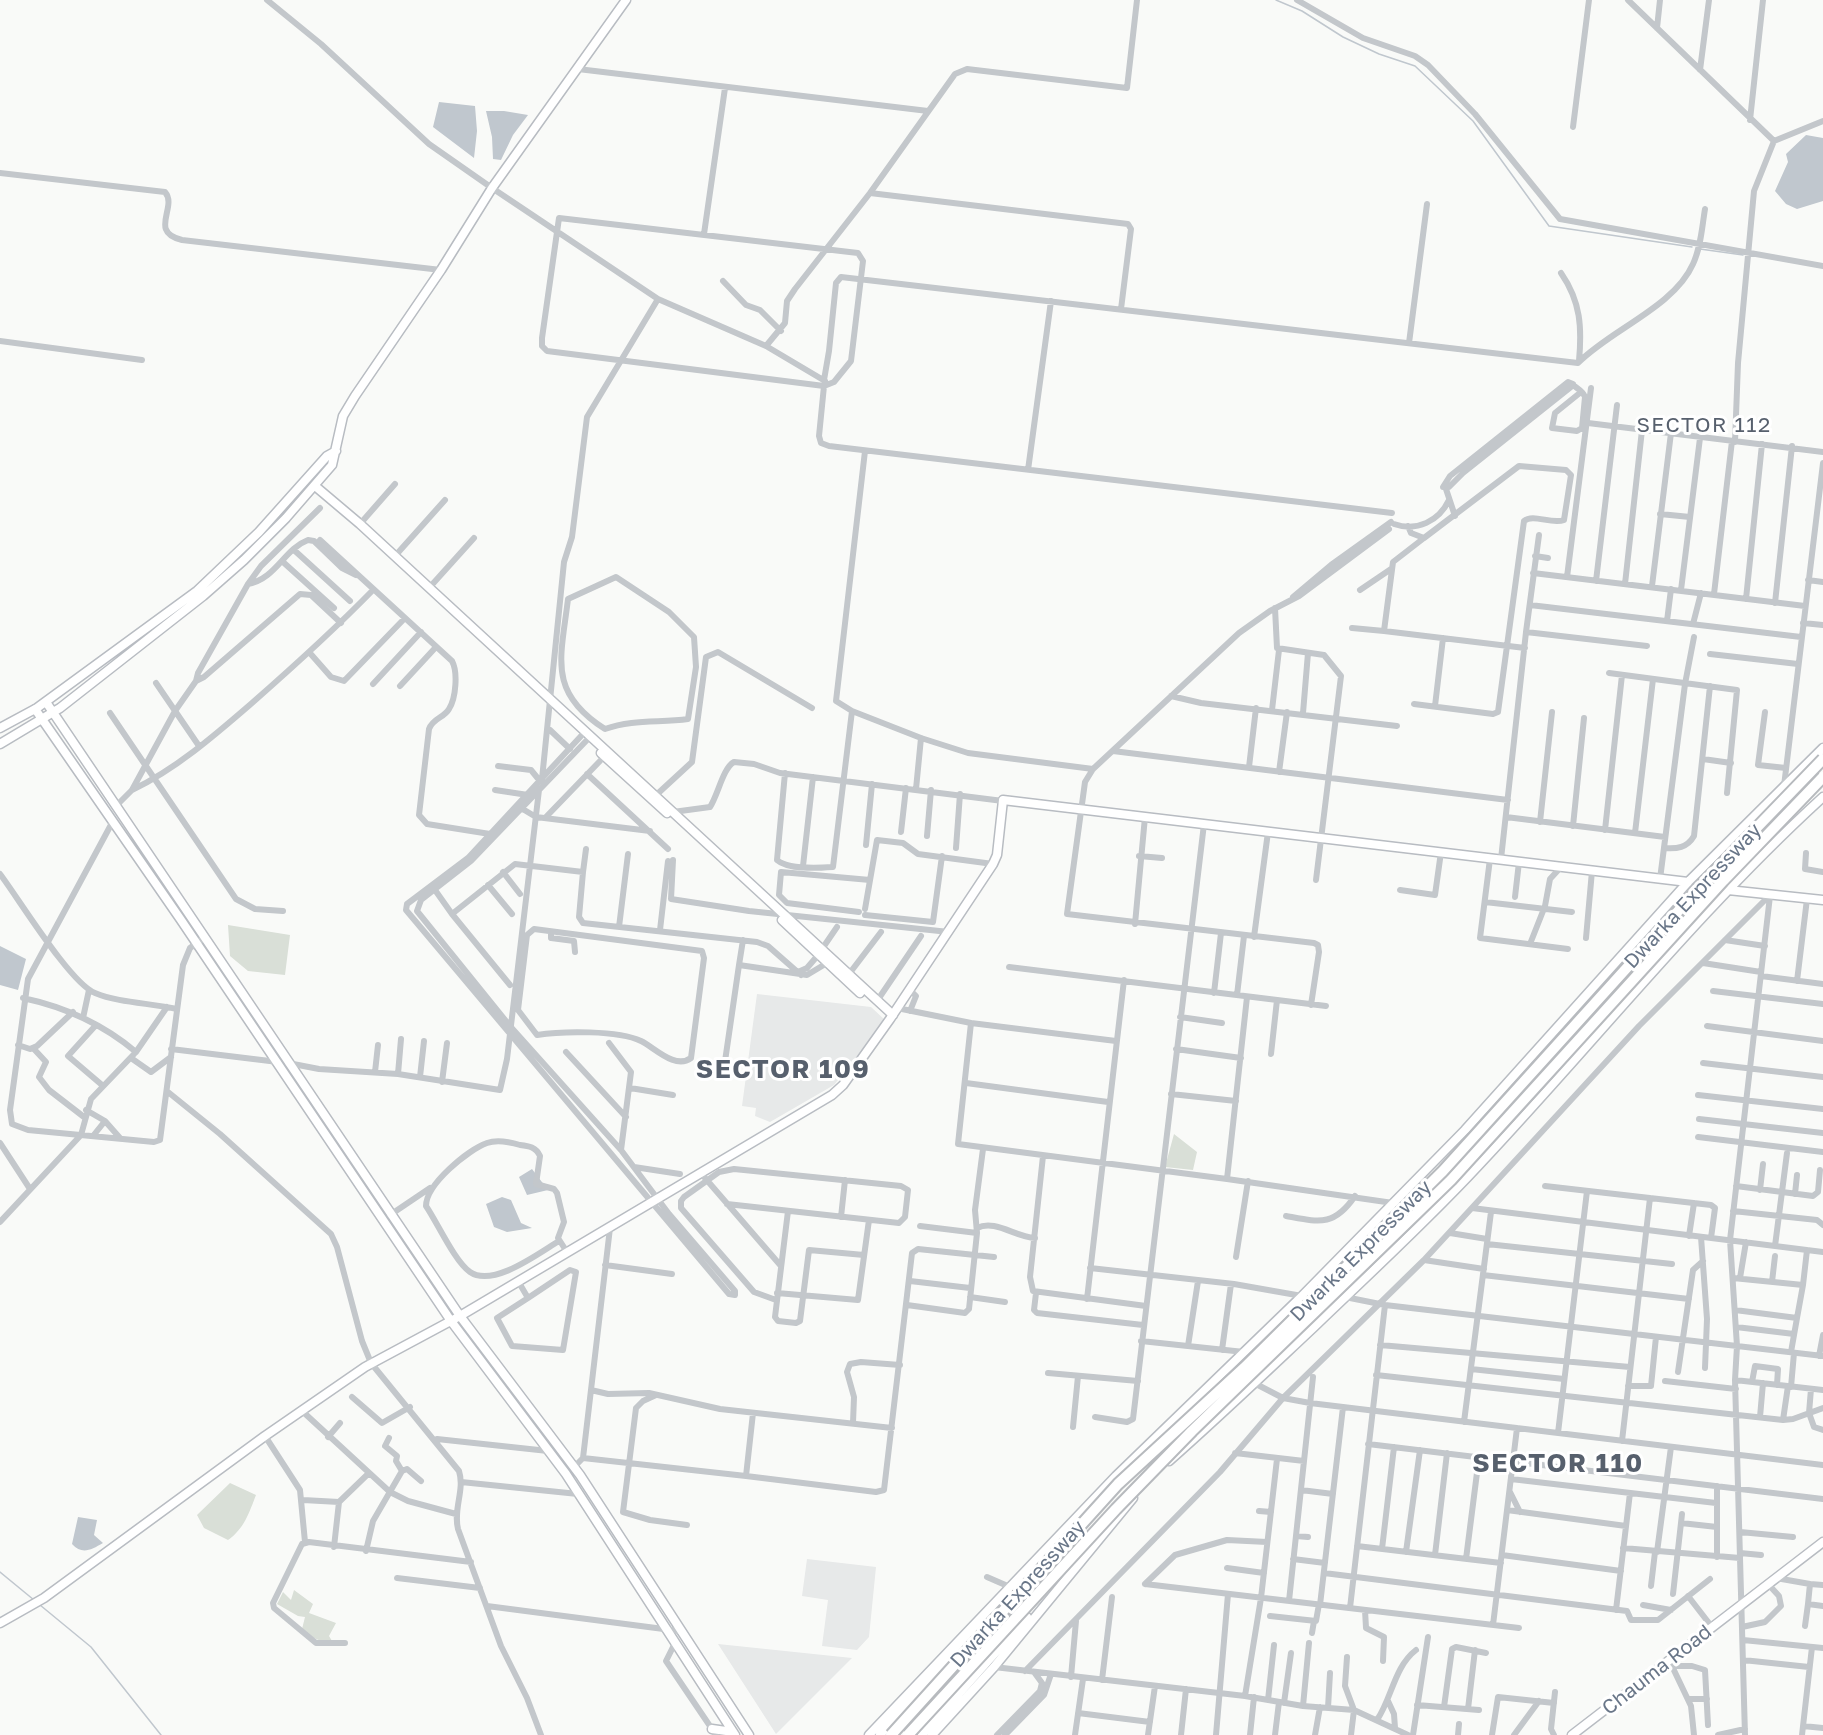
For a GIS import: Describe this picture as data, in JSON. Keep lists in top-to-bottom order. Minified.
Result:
{"streets":{"highway":["Dwarka Expressway"],"street":["Chauma Road"]},"districts":["SECTOR 112","SECTOR 109","SECTOR 110"]}
